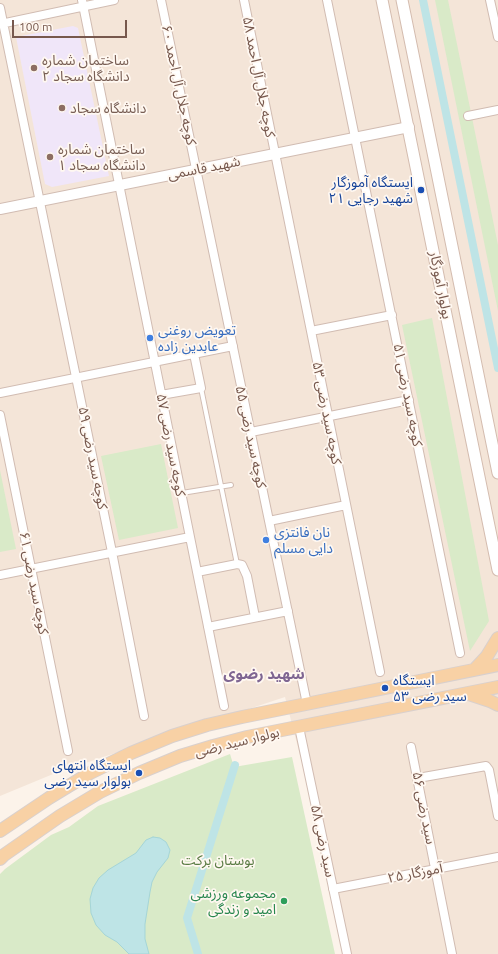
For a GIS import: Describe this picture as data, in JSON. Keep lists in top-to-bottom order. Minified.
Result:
{"streets":{"main road":["بولوار آموزگار","بولوار سید رضی"],"street":["کوچه جلال آل احمد ۵۸","کوچه جلال آل احمد ۶۰","شهید قاسمی","کوچه سید رضی ۵۱","کوچه سید رضی ۵۳","کوچه سید رضی ۵۵","کوچه سید رضی ۵۷","کوچه سید رضی ۵۹","کوچه سید رضی ۶۱","سید رضی ۵۶","سید رضی ۵۸","آموزگار ۲۵"]},"crossings":[["کوچه جلال آل احمد ۵۸","شهید قاسمی"],["کوچه جلال آل احمد ۵۸","کوچه سید رضی ۵۳"],["کوچه جلال آل احمد ۶۰","شهید قاسمی"],["کوچه جلال آل احمد ۶۰","کوچه سید رضی ۵۵"],["شهید قاسمی","بولوار آموزگار"],["شهید قاسمی","کوچه سید رضی ۵۱"],["شهید قاسمی","کوچه سید رضی ۵۳"],["شهید قاسمی","کوچه سید رضی ۵۵"],["شهید قاسمی","کوچه سید رضی ۵۷"],["شهید قاسمی","کوچه سید رضی ۵۹"],["کوچه سید رضی ۵۵","بولوار سید رضی"],["بولوار سید رضی","سید رضی ۵۸"],["سید رضی ۵۶","آموزگار ۲۵"],["سید رضی ۵۸","آموزگار ۲۵"]],"districts":["شهید رضوی"],"parks":["بوستان برکت"],"places":["ساختمان شماره ۲ دانشگاه سجاد","دانشگاه سجاد","ساختمان شماره ۱ دانشگاه سجاد","ایستگاه آموزگار شهید رجایی ۲۱","تعویض روغنی عابدین زاده","نان فانتزی دایی مسلم","ایستگاه سید رضی ۵۳","ایستگاه انتهای بولوار سید رضی","مجموعه ورزشی امید و زندگی"],"scale_bar":"100 m"}
